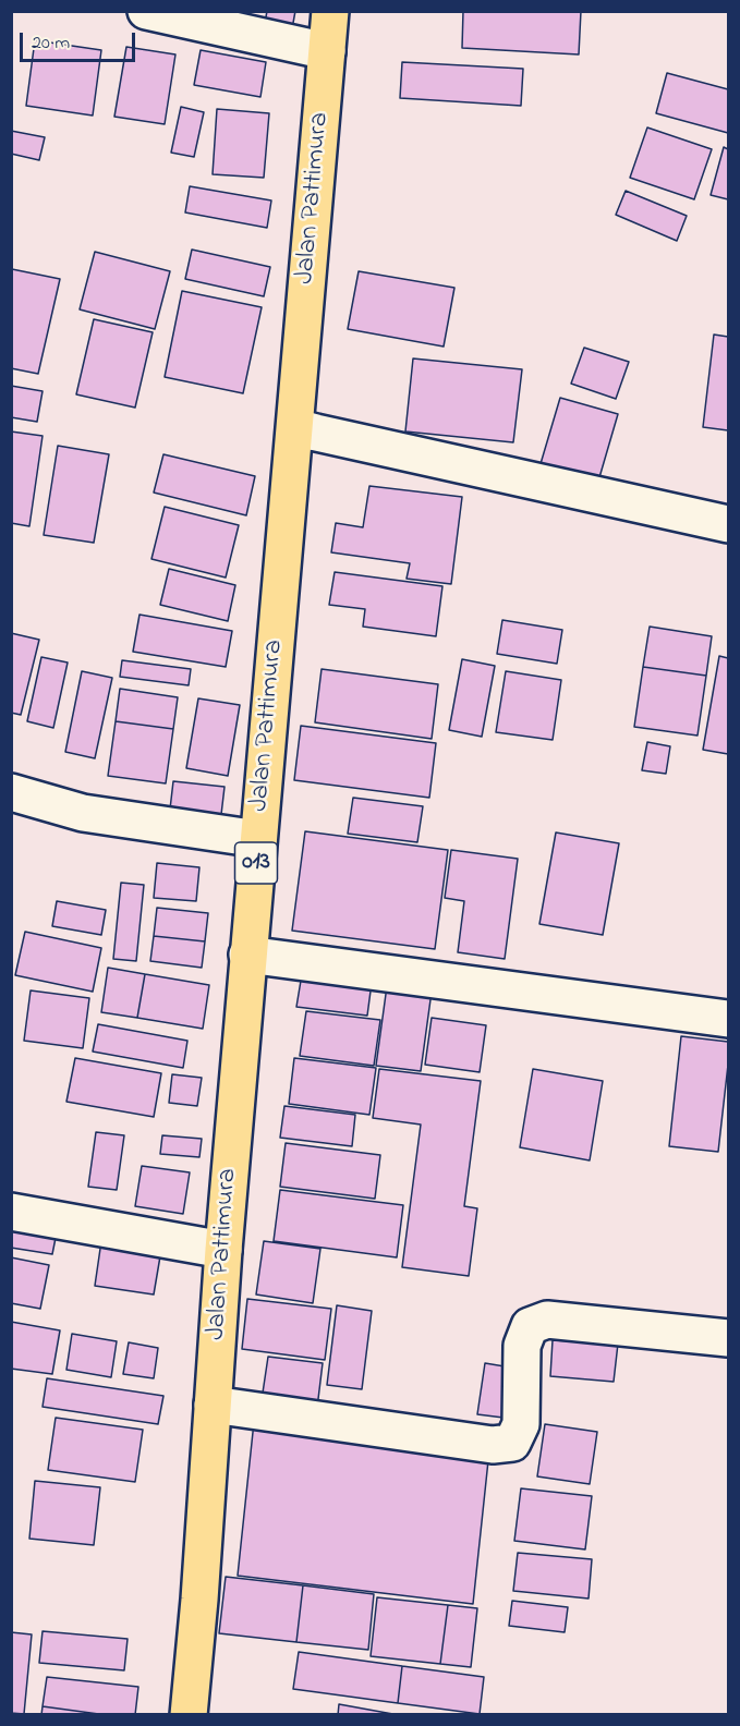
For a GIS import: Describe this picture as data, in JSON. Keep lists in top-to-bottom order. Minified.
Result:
{"streets":{"main road":["Jalan Pattimura","013"]},"scale_bar":"20 m"}
